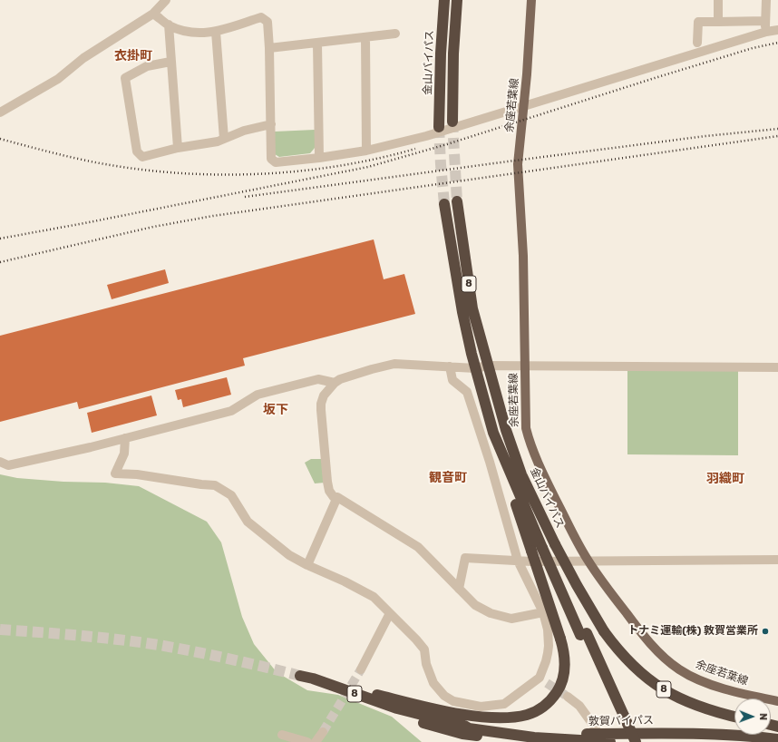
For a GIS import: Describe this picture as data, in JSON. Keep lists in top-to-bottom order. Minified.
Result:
{"streets":{"highway":["金山バイパス","8","敦賀バイパス"],"main road":["余座若葉線"]},"districts":["衣掛町","坂下","観音町","羽織町"],"places":["トナミ運輸(株) 敦賀営業所"],"north":"right"}
